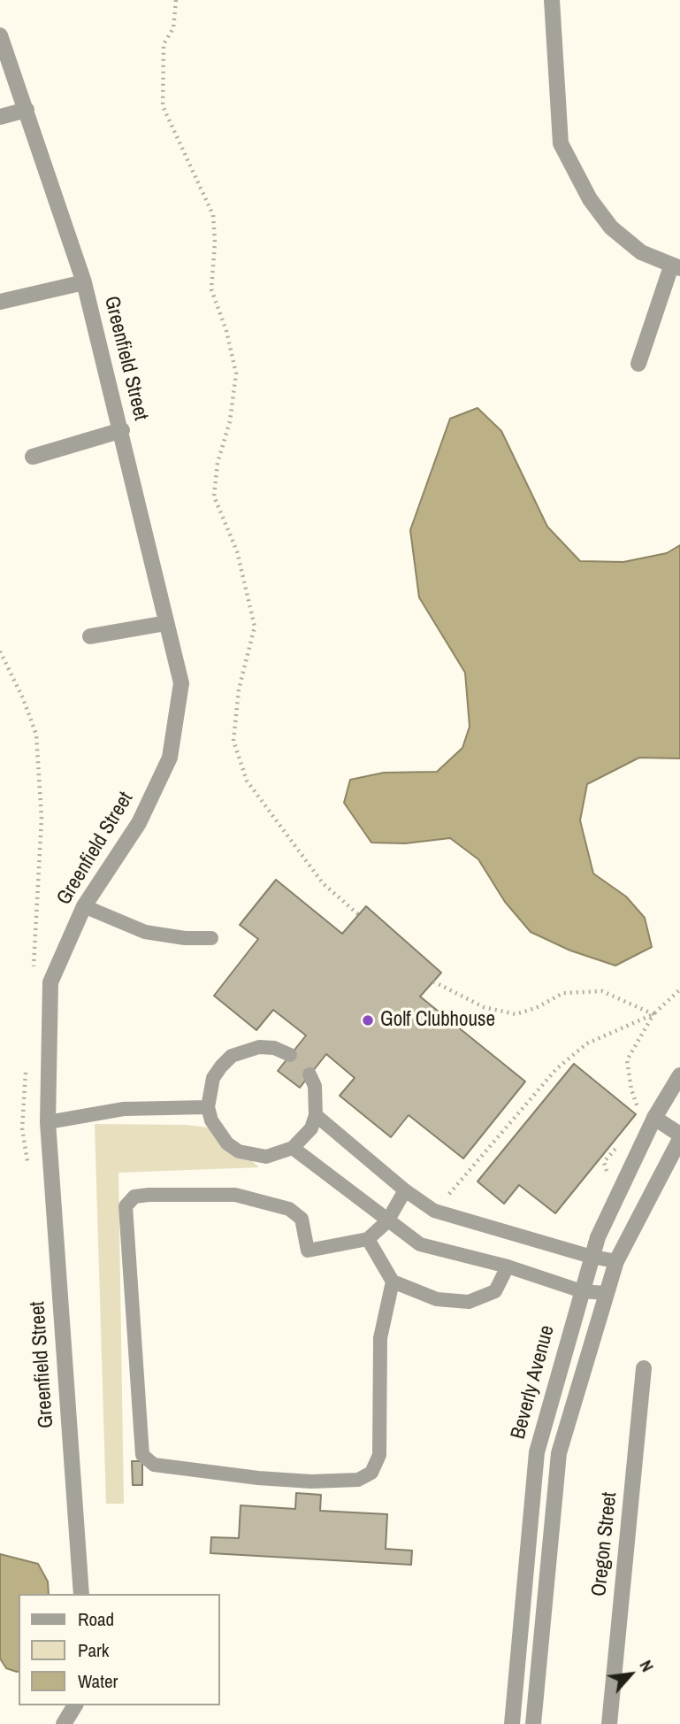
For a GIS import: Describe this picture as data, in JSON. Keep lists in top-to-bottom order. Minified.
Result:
{"streets":{"street":["Greenfield Street","Beverly Avenue","Oregon Street"]},"places":["Golf Clubhouse"],"legend":["Road","Park","Water"],"north":"top right"}
